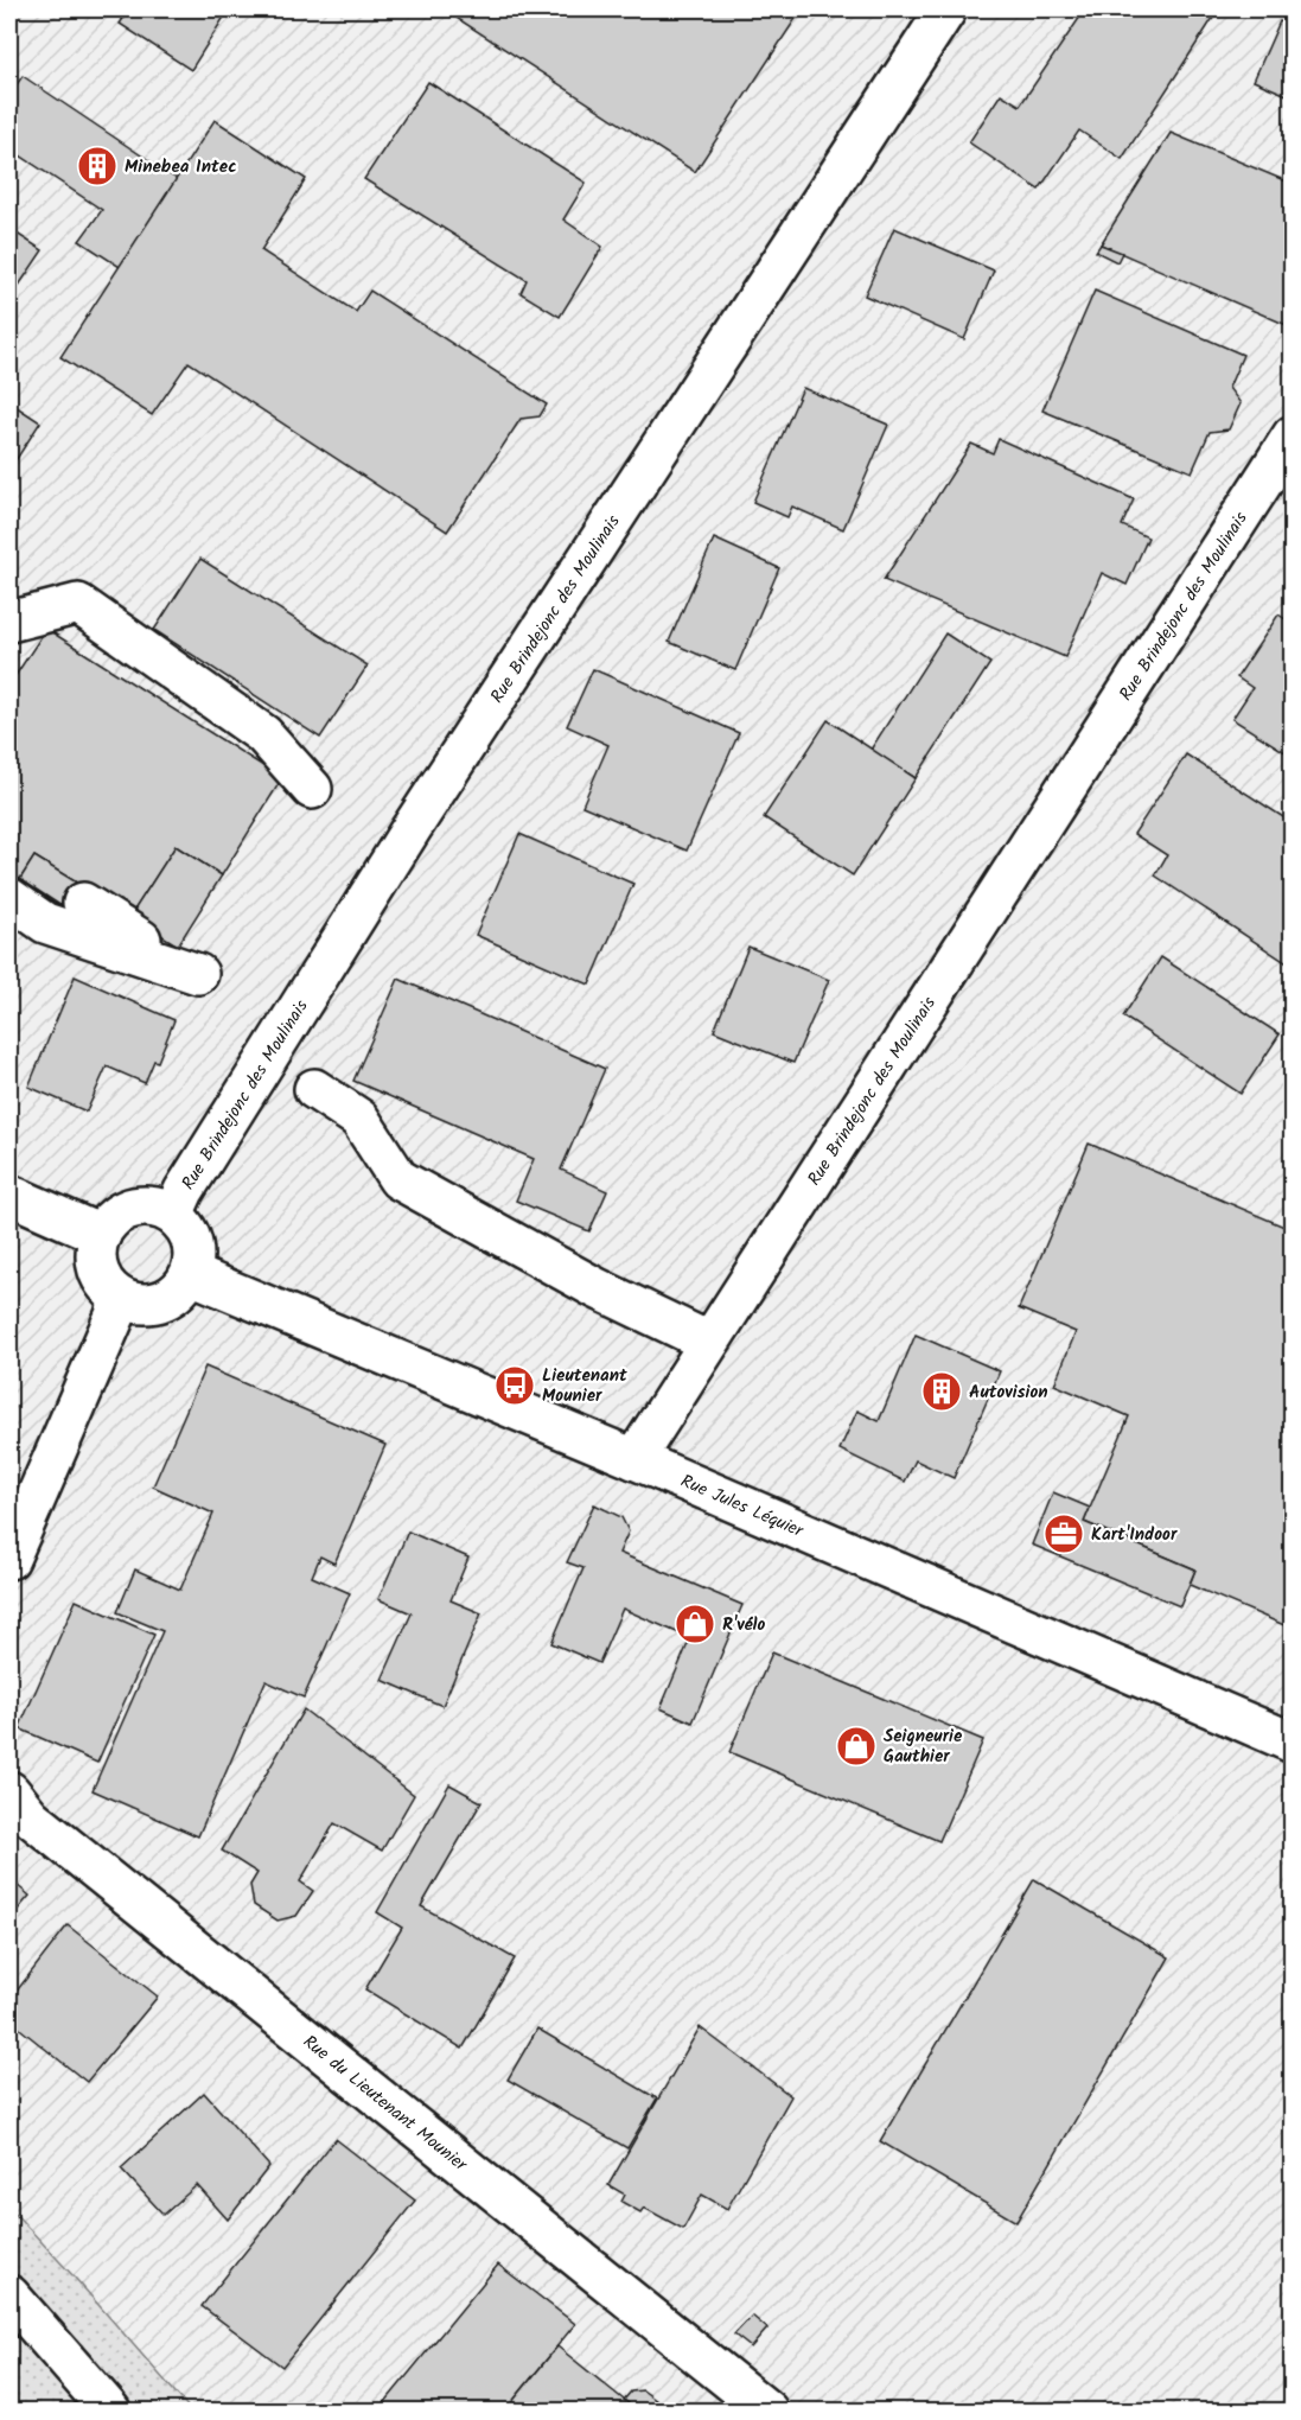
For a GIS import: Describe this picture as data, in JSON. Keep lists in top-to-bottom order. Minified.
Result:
{"streets":{"street":["Rue Brindejonc des Moulinais","Rue Jules Léquier","Rue du Lieutenant Mounier"]},"crossings":[["Rue Brindejonc des Moulinais","Rue Jules Léquier"]],"places":{"building":["Minebea Intec","Autovision"],"bus stop":["Lieutenant Mounier"],"office":["Kart'Indoor"],"shop":["R'vélo","Seigneurie Gauthier"]}}
